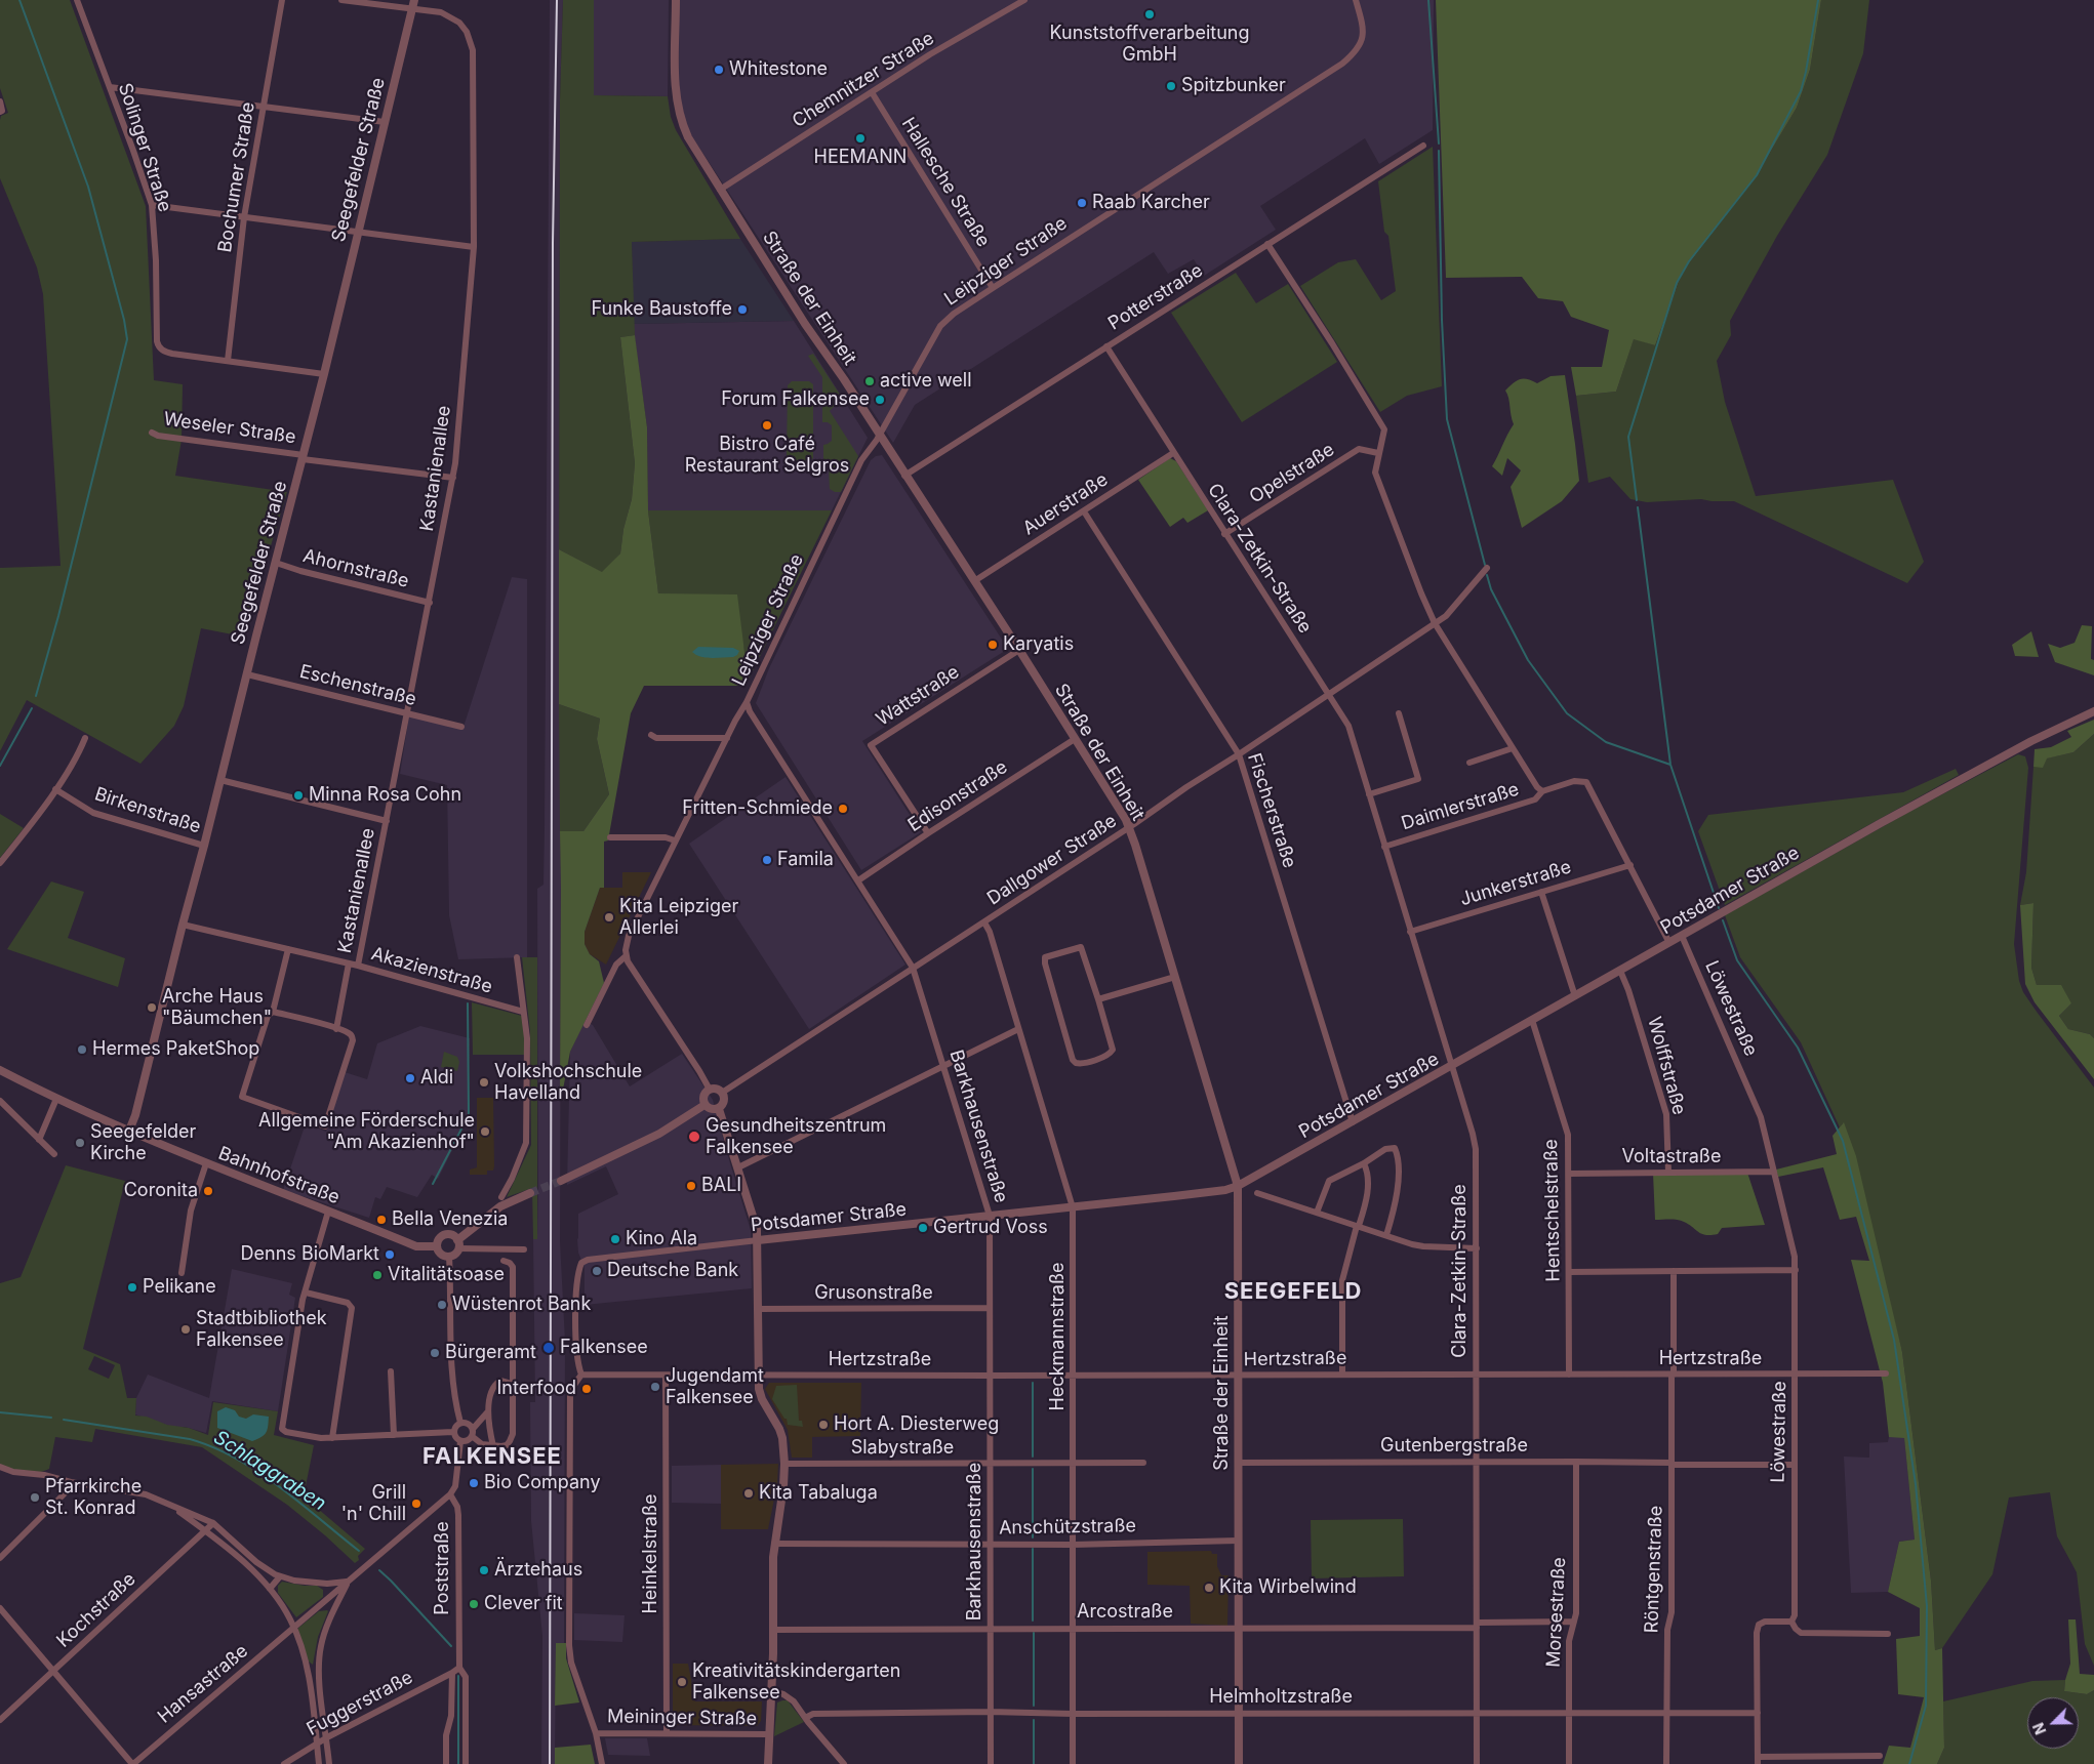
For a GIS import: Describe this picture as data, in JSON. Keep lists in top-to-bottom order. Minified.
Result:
{"streets":{"street":["Chemnitzer Straße","Solinger Straße","Seegefelder Straße","Bochumer Straße","Hallesche Straße","Leipziger Straße","Potterstraße","Straße der Einheit","Weseler Straße","Kastanienallee","Opelstraße","Auerstraße","Clara-Zetkin-Straße","Ahornstraße","Eschenstraße","Wattstraße","Edisonstraße","Daimlerstraße","Birkenstraße","Fischerstraße","Dallgower Straße","Junkerstraße","Potsdamer Straße","Akazienstraße","Löwestraße","Wolffstraße","Barkhausenstraße","Voltastraße","Bahnhofstraße","Hentschelstraße","Grusonstraße","Heckmannstraße","Hertzstraße","Gutenbergstraße","Slabystraße","Anschützstraße","Heinkelstraße","Poststraße","Röntgenstraße","Kochstraße","Arcostraße","Morsestraße","Hansastraße","Helmholtzstraße","Fuggerstraße","Meininger Straße"]},"crossings":[["Chemnitzer Straße","Hallesche Straße"],["Chemnitzer Straße","Straße der Einheit"],["Solinger Straße","Bochumer Straße"],["Seegefelder Straße","Weseler Straße"],["Seegefelder Straße","Kastanienallee"],["Seegefelder Straße","Ahornstraße"],["Seegefelder Straße","Eschenstraße"],["Seegefelder Straße","Birkenstraße"],["Seegefelder Straße","Akazienstraße"],["Seegefelder Straße","Bahnhofstraße"],["Hallesche Straße","Leipziger Straße"],["Leipziger Straße","Straße der Einheit"],["Leipziger Straße","Barkhausenstraße"],["Potterstraße","Straße der Einheit"],["Potterstraße","Clara-Zetkin-Straße"],["Straße der Einheit","Auerstraße"],["Straße der Einheit","Wattstraße"],["Straße der Einheit","Edisonstraße"],["Straße der Einheit","Dallgower Straße"],["Straße der Einheit","Potsdamer Straße"],["Straße der Einheit","Hertzstraße"],["Straße der Einheit","Gutenbergstraße"],["Straße der Einheit","Anschützstraße"],["Straße der Einheit","Arcostraße"],["Straße der Einheit","Helmholtzstraße"],["Weseler Straße","Kastanienallee"],["Kastanienallee","Ahornstraße"],["Kastanienallee","Eschenstraße"],["Kastanienallee","Akazienstraße"],["Opelstraße","Clara-Zetkin-Straße"],["Auerstraße","Clara-Zetkin-Straße"],["Auerstraße","Fischerstraße"],["Clara-Zetkin-Straße","Daimlerstraße"],["Clara-Zetkin-Straße","Dallgower Straße"],["Clara-Zetkin-Straße","Junkerstraße"],["Clara-Zetkin-Straße","Potsdamer Straße"],["Clara-Zetkin-Straße","Hertzstraße"],["Clara-Zetkin-Straße","Gutenbergstraße"],["Clara-Zetkin-Straße","Arcostraße"],["Clara-Zetkin-Straße","Helmholtzstraße"],["Wattstraße","Edisonstraße"],["Edisonstraße","Barkhausenstraße"],["Daimlerstraße","Junkerstraße"],["Fischerstraße","Dallgower Straße"],["Fischerstraße","Potsdamer Straße"],["Dallgower Straße","Barkhausenstraße"],["Dallgower Straße","Heckmannstraße"],["Potsdamer Straße","Löwestraße"],["Potsdamer Straße","Wolffstraße"],["Potsdamer Straße","Barkhausenstraße"],["Potsdamer Straße","Hentschelstraße"],["Potsdamer Straße","Heckmannstraße"],["Potsdamer Straße","Hertzstraße"],["Löwestraße","Voltastraße"],["Löwestraße","Hertzstraße"],["Löwestraße","Gutenbergstraße"],["Wolffstraße","Voltastraße"],["Barkhausenstraße","Grusonstraße"],["Barkhausenstraße","Hertzstraße"],["Barkhausenstraße","Slabystraße"],["Barkhausenstraße","Anschützstraße"],["Barkhausenstraße","Arcostraße"],["Barkhausenstraße","Helmholtzstraße"],["Voltastraße","Hentschelstraße"],["Hentschelstraße","Hertzstraße"],["Heckmannstraße","Hertzstraße"],["Heckmannstraße","Slabystraße"],["Heckmannstraße","Anschützstraße"],["Heckmannstraße","Arcostraße"],["Heckmannstraße","Helmholtzstraße"],["Hertzstraße","Heinkelstraße"],["Hertzstraße","Röntgenstraße"],["Gutenbergstraße","Röntgenstraße"],["Gutenbergstraße","Morsestraße"],["Heinkelstraße","Meininger Straße"],["Röntgenstraße","Helmholtzstraße"],["Arcostraße","Morsestraße"],["Morsestraße","Helmholtzstraße"]],"districts":["SEEGEFELD","FALKENSEE"],"water":["Schlaggraben"],"places":["Kunststoffverarbeitung GmbH","Whitestone","Spitzbunker","HEEMANN","Raab Karcher","Funke Baustoffe","active well","Forum Falkensee","Bistro Café Restaurant Selgros","Karyatis","Minna Rosa Cohn","Fritten-Schmiede","Famila","Kita Leipziger Allerlei","Arche Haus \"Bäumchen\"","Hermes PaketShop","Aldi","Volkshochschule Havelland","Allgemeine Förderschule \"Am Akazienhof\"","Gesundheitszentrum Falkensee","Seegefelder Kirche","BALI","Coronita","Bella Venezia","Gertrud Voss","Kino Ala","Denns BioMarkt","Deutsche Bank","Vitalitätsoase","Pelikane","Wüstenrot Bank","Stadtbibliothek Falkensee","Falkensee","Bürgeramt","Jugendamt Falkensee","Interfood","Hort A. Diesterweg","Bio Company","Kita Tabaluga","Pfarrkirche St. Konrad","Grill 'n' Chill","Ärztehaus","Kita Wirbelwind","Clever fit","Kreativitätskindergarten Falkensee"],"north":"bottom left"}
